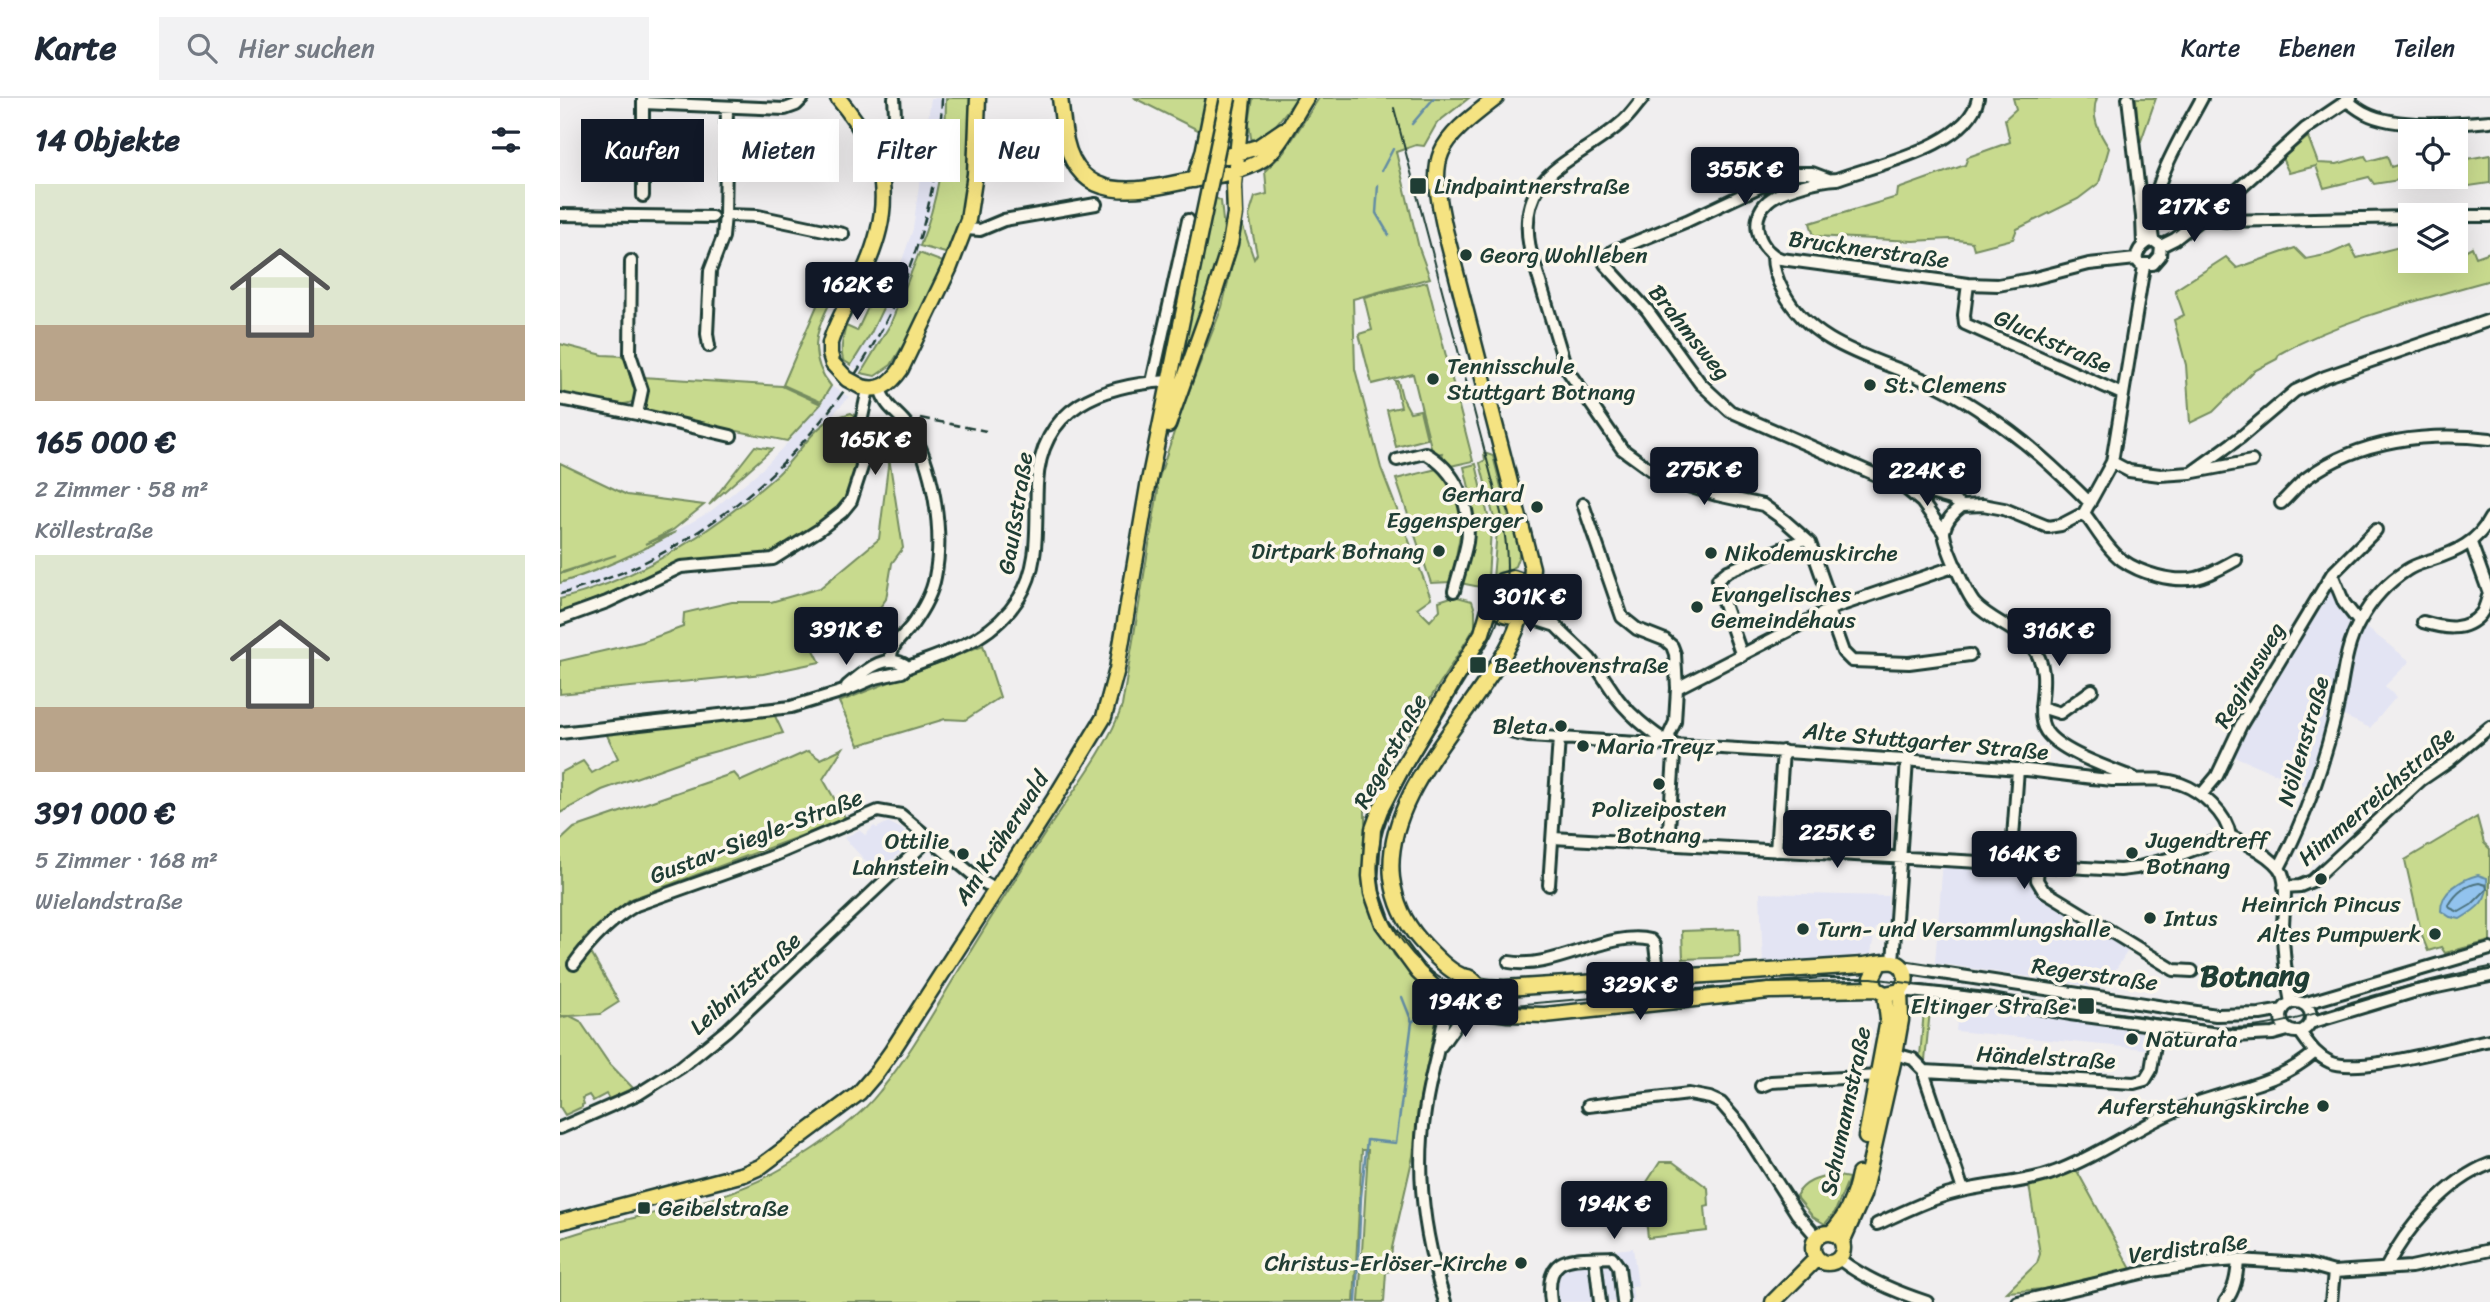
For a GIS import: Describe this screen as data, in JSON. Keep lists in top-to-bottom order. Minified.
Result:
{"streets":{"main road":["Regerstraße","Am Kräherwald","Schumannstraße"],"street":["Brucknerstraße","Brahmsweg","Gluckstraße","Gaußstraße","Reginusweg","Alte Stuttgarter Straße","Nöllenstraße","Himmerreichstraße","Gustav-Siegle-Straße","Leibnizstraße","Händelstraße","Verdistraße"]},"crossings":[["Brucknerstraße","Brahmsweg"],["Brucknerstraße","Gluckstraße"],["Gaußstraße","Am Kräherwald"],["Reginusweg","Alte Stuttgarter Straße"],["Regerstraße","Händelstraße"],["Regerstraße","Schumannstraße"],["Gustav-Siegle-Straße","Am Kräherwald"],["Gustav-Siegle-Straße","Leibnizstraße"],["Händelstraße","Schumannstraße"]],"districts":["Botnang"],"places":{"transit":["Lindpaintnerstraße","Beethovenstraße","Eltinger Straße","Geibelstraße"],"other":["Georg Wohlleben","Tennisschule Stuttgart Botnang","St. Clemens","Gerhard Eggensperger","Dirtpark Botnang","Nikodemuskirche","Evangelisches Gemeindehaus","Bleta","Maria Treyz","Polizeiposten Botnang","Jugendtreff Botnang","Ottilie Lahnstein","Heinrich Pincus","Intus","Turn- und Versammlungshalle","Altes Pumpwerk","Naturata","Auferstehungskirche","Christus-Erlöser-Kirche"]},"page":{"header":"Karte","search":"Hier suchen","nav":["Karte","Ebenen","Teilen"],"heading":"14 Objekte","chip":["Kaufen","Mieten","Filter","Neu"],"price":["355K €","217K €","162K €","165K €","275K €","224K €","301K €","391K €","316K €","225K €","164K €","329K €","194K €","194K €"],"list":[{"name":"165 000 €","note":"2 Zimmer · 58 m² · Köllestraße"},{"name":"391 000 €","note":"5 Zimmer · 168 m² · Wielandstraße"}]}}
